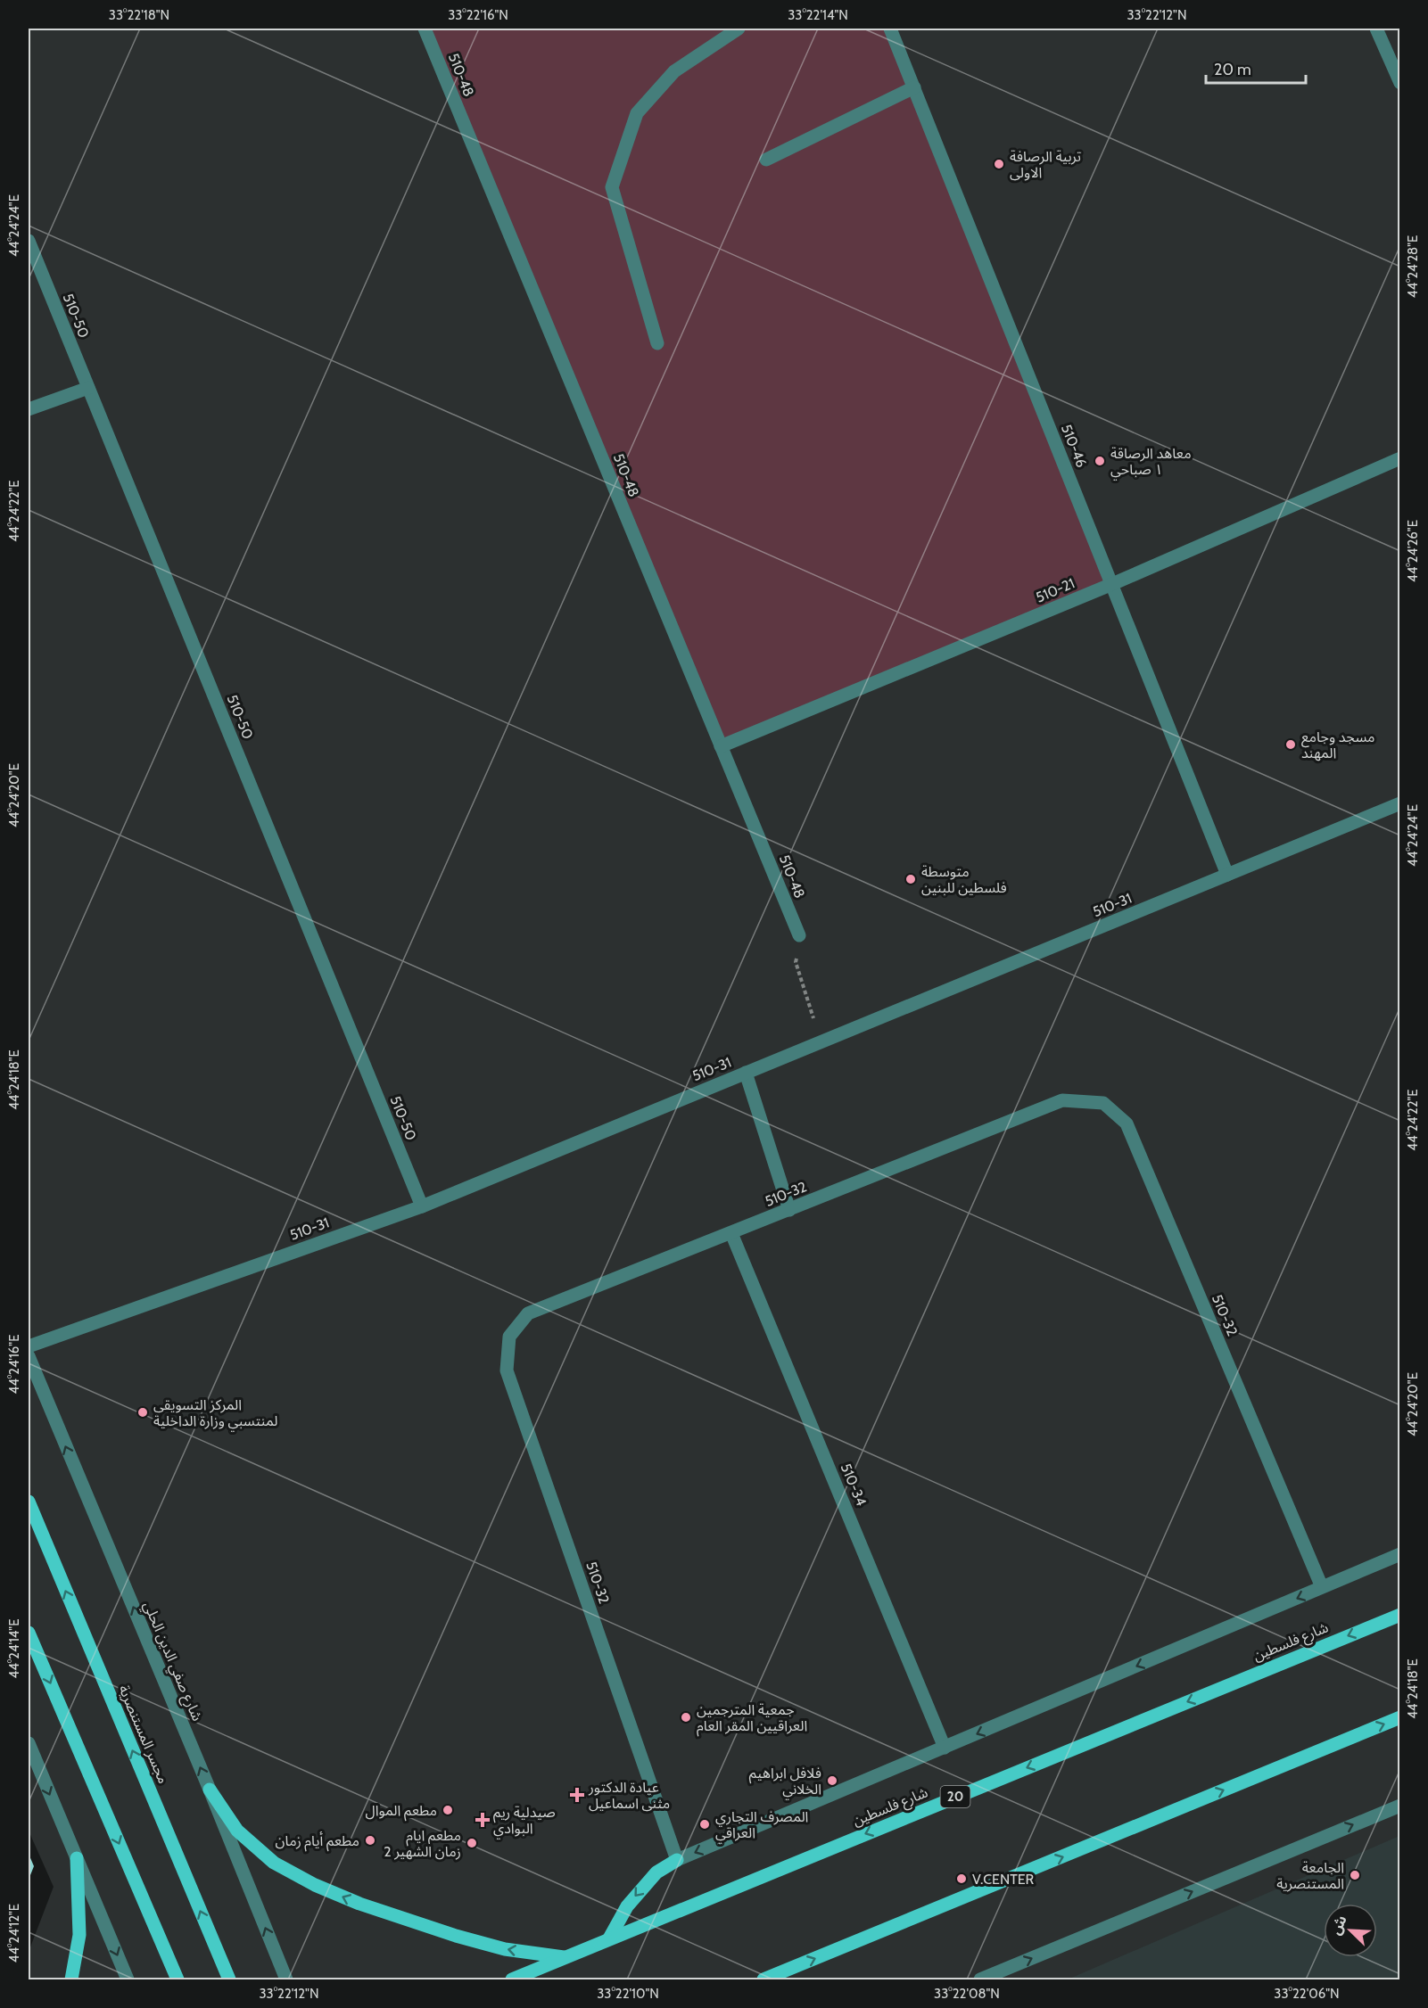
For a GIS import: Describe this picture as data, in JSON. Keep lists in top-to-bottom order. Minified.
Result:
{"streets":{"main road":["شارع فلسطين","مجسر المستنصرية","20"],"street":["510-48","510-50","510-46","510-21","510-31","510-32","510-34","شارع صفي الدين الحلي"]},"crossings":[["510-48","510-21"],["510-50","510-31"],["510-46","510-21"],["510-46","510-31"],["510-32","510-34"]],"one_way":["شارع صفي الدين الحلي"],"places":{"other":["تربية الرصافة الاولى","معاهد الرصاقة ١ صباحي","مسجد وجامع المهند","متوسطة فلسطين للبنين","المركز التسويقي لمنتسبي وزارة الداخلية","جمعية المترجمين العراقيين المقر العام","فلافل ابراهيم الخلاني","مطعم الموال","المصرف التجاري العراقي","مطعم أيام زمان","مطعم ايام زمان الشهير 2","الجامعة المستنصرية","V.CENTER"],"health":["عيادة الدكتور مثنى اسماعيل","صيدلية ريم البوادي"]},"scale_bar":"20 m","north":"top left","coordinates":["33°22'18\"N","33°22'16\"N","33°22'14\"N","33°22'12\"N","44°24'24\"E","44°24'28\"E","44°24'22\"E","44°24'26\"E","44°24'20\"E","44°24'18\"E","44°24'16\"E","44°24'14\"E","44°24'12\"E","33°22'10\"N","33°22'08\"N","33°22'06\"N"]}
